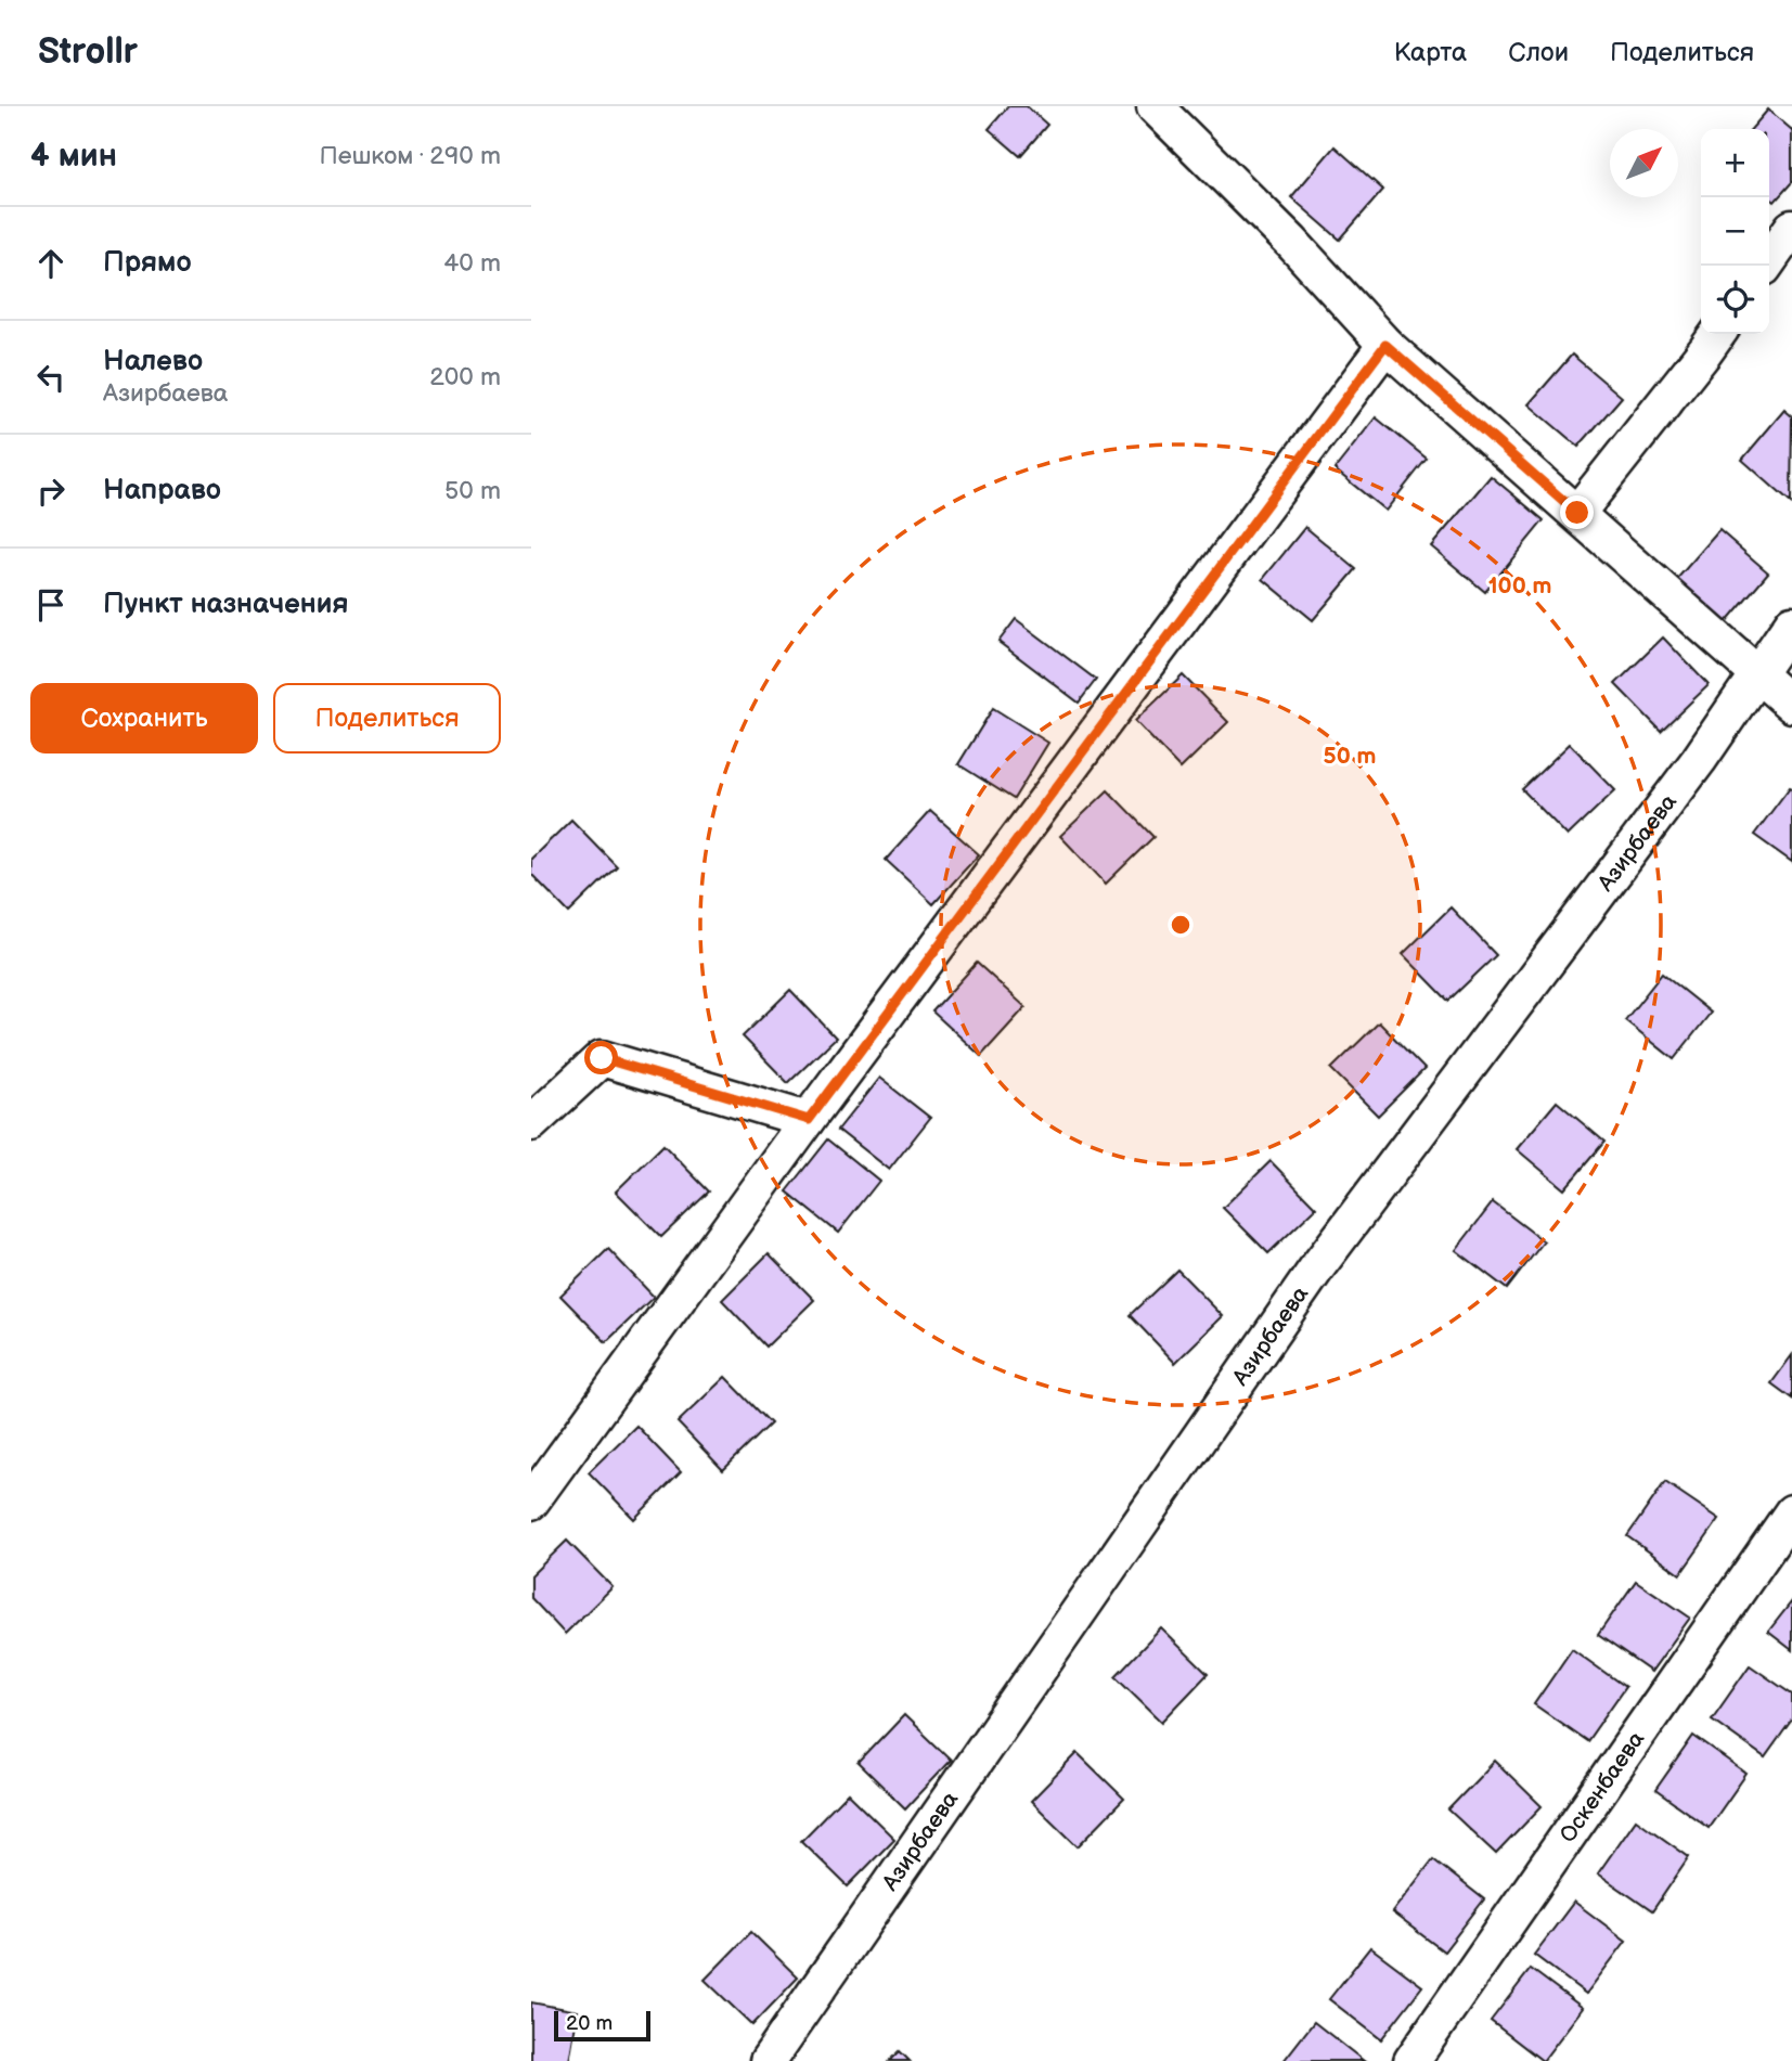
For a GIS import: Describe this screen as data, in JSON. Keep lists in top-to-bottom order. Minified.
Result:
{"streets":{"street":["Азирбаева","Оскенбаева"]},"scale_bar":"20 m","north":"top right","page":{"header":"Strollr","nav":["Карта","Слои","Поделиться"],"heading":["4 мин","Пешком · 290 m"],"map_buttons":["+","−"],"list":[["Прямо","40 m"],["Налево","Азирбаева","200 m"],["Направо","50 m"],"Пункт назначения"],"buttons":["Сохранить","Поделиться"],"scale":"20 m"},"rings":["100 m","50 m"]}
